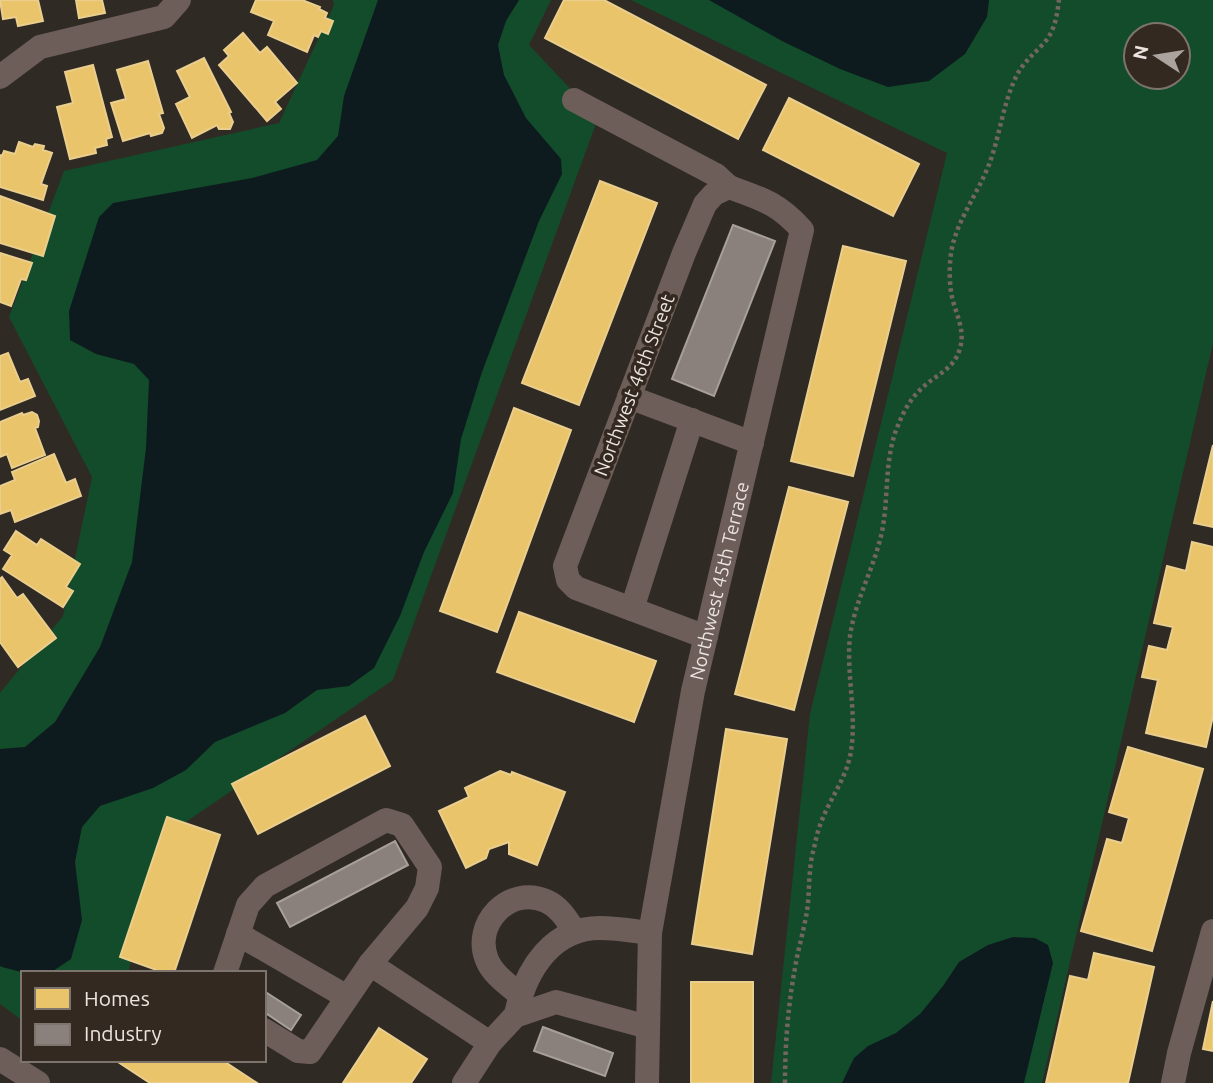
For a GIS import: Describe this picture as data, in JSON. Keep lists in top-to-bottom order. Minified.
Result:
{"streets":{"street":["Northwest 46th Street","Northwest 45th Terrace"]},"crossings":[["Northwest 46th Street","Northwest 45th Terrace"]],"legend":["Homes","Industry"],"north":"left"}
